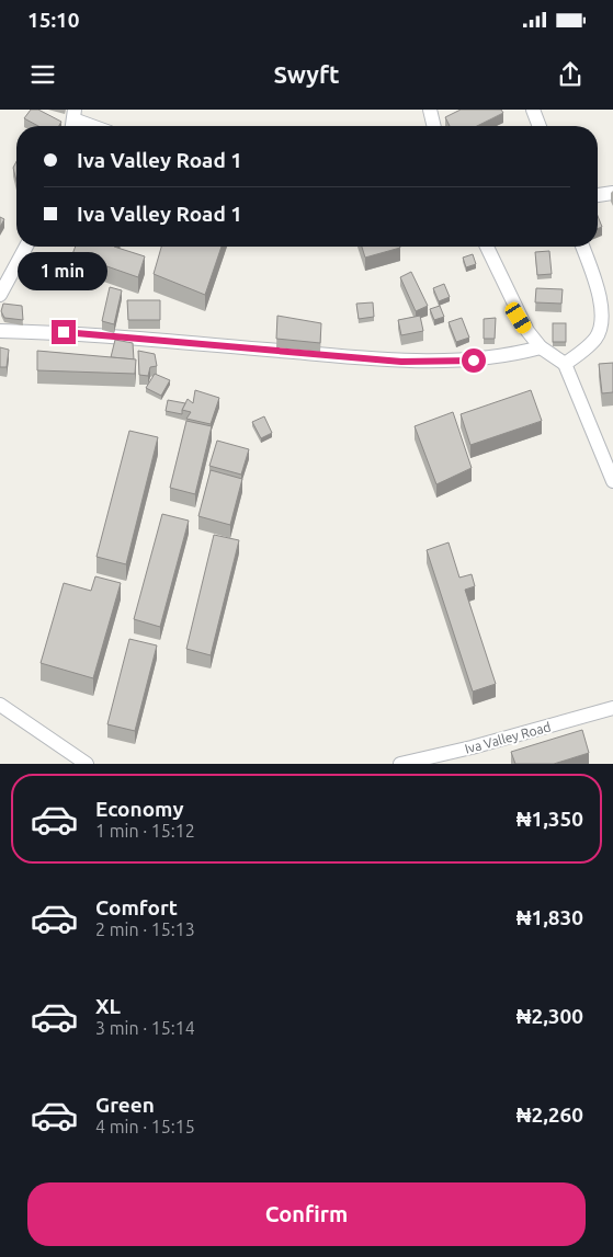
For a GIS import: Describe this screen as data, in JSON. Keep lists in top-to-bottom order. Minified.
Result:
{"streets":{"street":["Iva Valley Road"]},"page":{"status":"15:10","header":"Swyft","banner":["Iva Valley Road 1","Iva Valley Road 1"],"bubble":"1 min","list":[{"name":"Economy","note":"1 min · 15:12","value":"₦1,350"},{"name":"Comfort","note":"2 min · 15:13","value":"₦1,830"},{"name":"XL","note":"3 min · 15:14","value":"₦2,300"},{"name":"Green","note":"4 min · 15:15","value":"₦2,260"}],"buttons":"Confirm"}}
